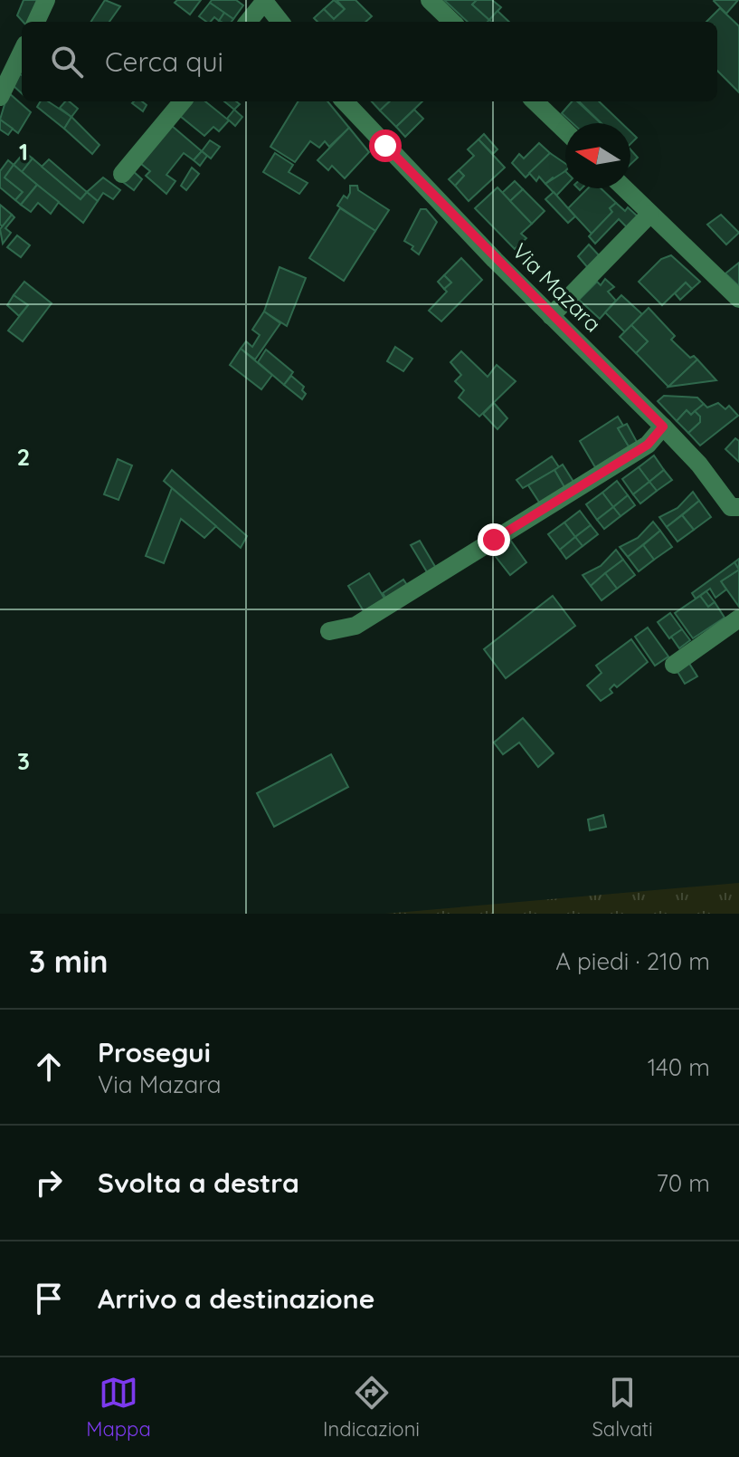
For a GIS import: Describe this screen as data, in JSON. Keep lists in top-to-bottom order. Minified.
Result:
{"streets":{"street":["Via Mazara"]},"north":"left","page":{"search":"Cerca qui","heading":["3 min","A piedi · 210 m"],"list":[["Prosegui","Via Mazara","140 m"],["Svolta a destra","70 m"],"Arrivo a destinazione"],"nav":["Mappa","Indicazioni","Salvati"]},"grid":{"rows":["1","2","3"]}}
